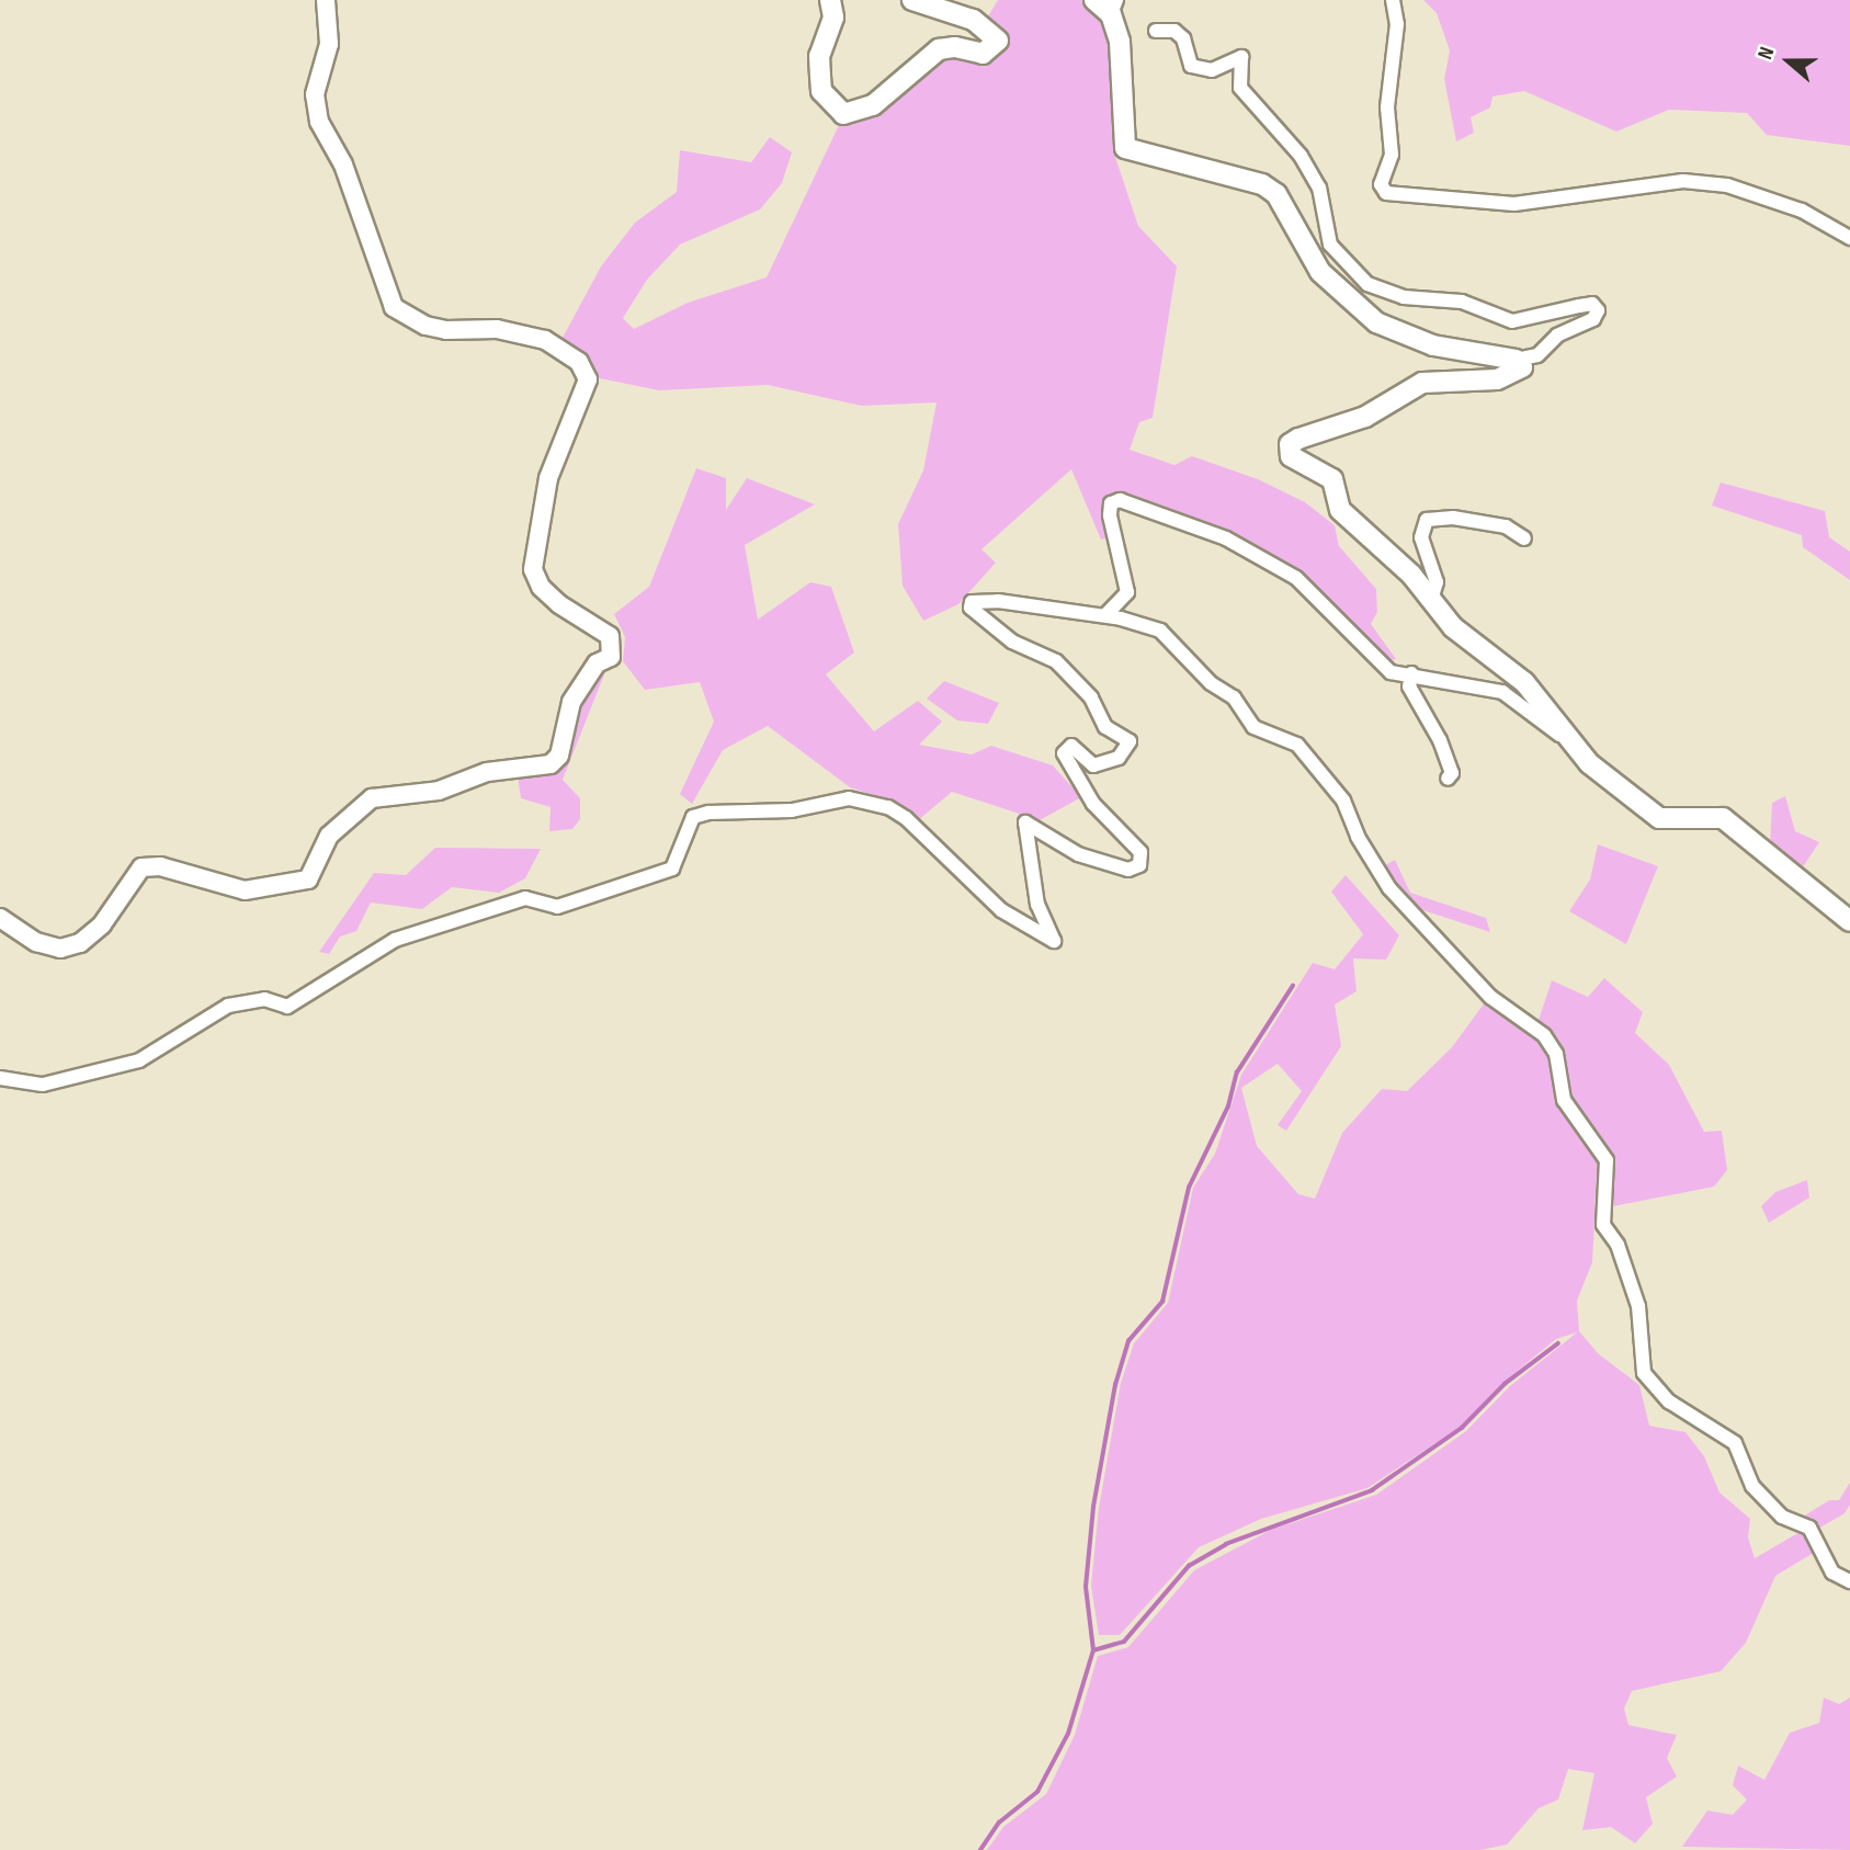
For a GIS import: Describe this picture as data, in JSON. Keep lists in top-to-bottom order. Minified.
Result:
{"north":"left"}
